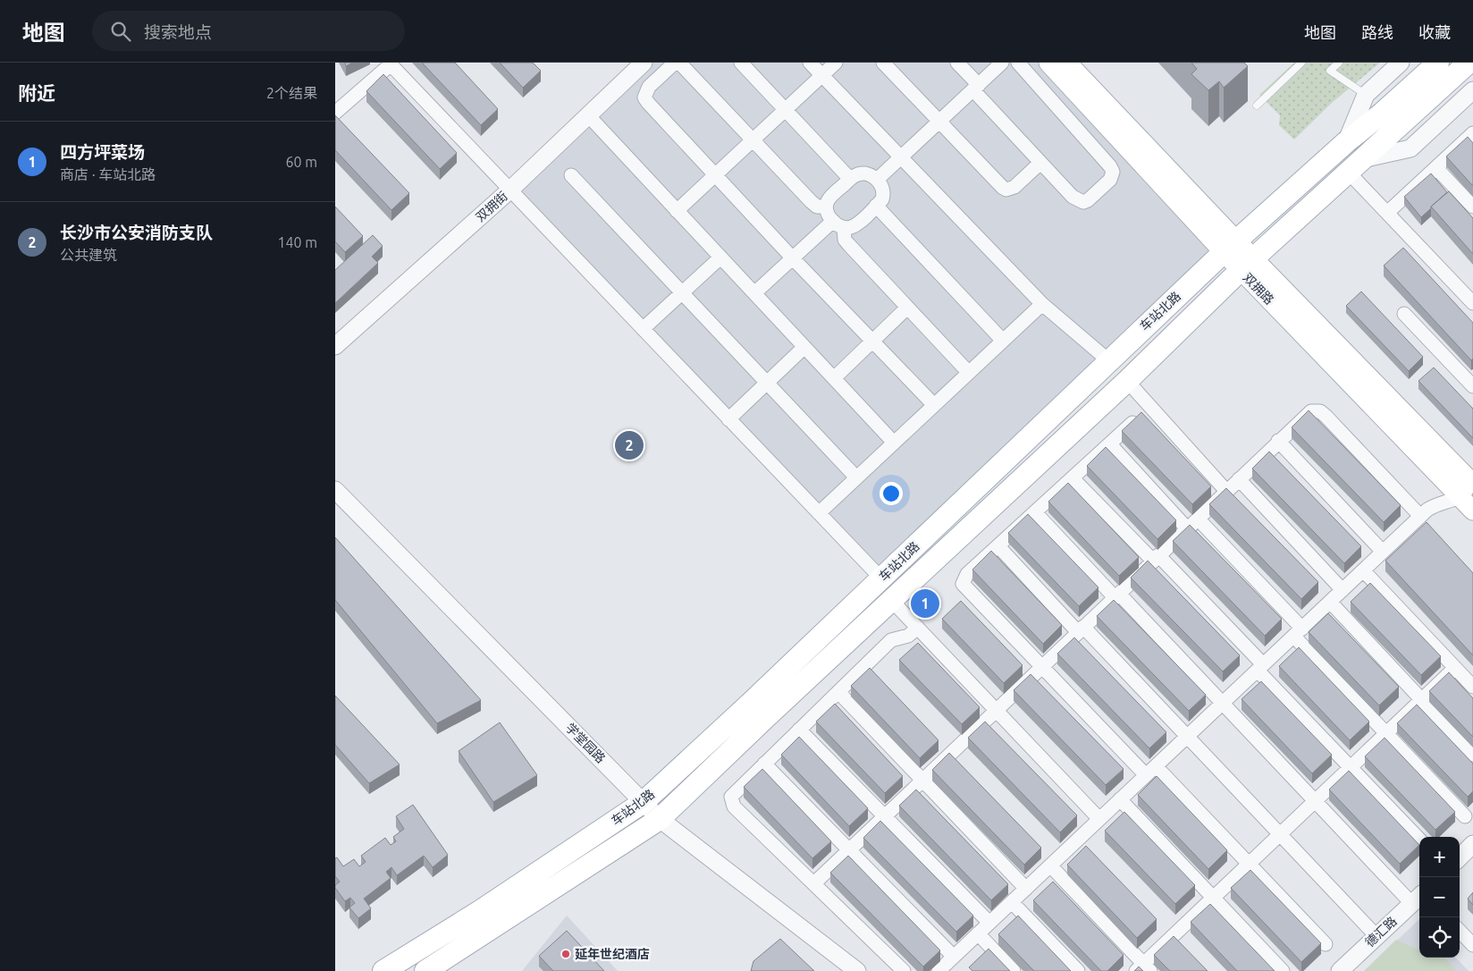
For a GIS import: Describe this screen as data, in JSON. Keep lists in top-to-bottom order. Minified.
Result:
{"streets":{"main road":["双拥路","车站北路"],"street":["双拥街","学堂园路","德汇路"]},"crossings":[["双拥路","车站北路"],["车站北路","学堂园路"]],"places":["延年世纪酒店"],"page":{"header":"地图","search":"搜索地点","nav":["地图","路线","收藏"],"heading":["附近","2个结果"],"list":[{"mark":"1","name":"四方坪菜场","note":"商店 · 车站北路","value":"60 m"},{"mark":"2","name":"长沙市公安消防支队","note":"公共建筑","value":"140 m"}],"pins":["2","1"],"map_buttons":["+","−"]}}
